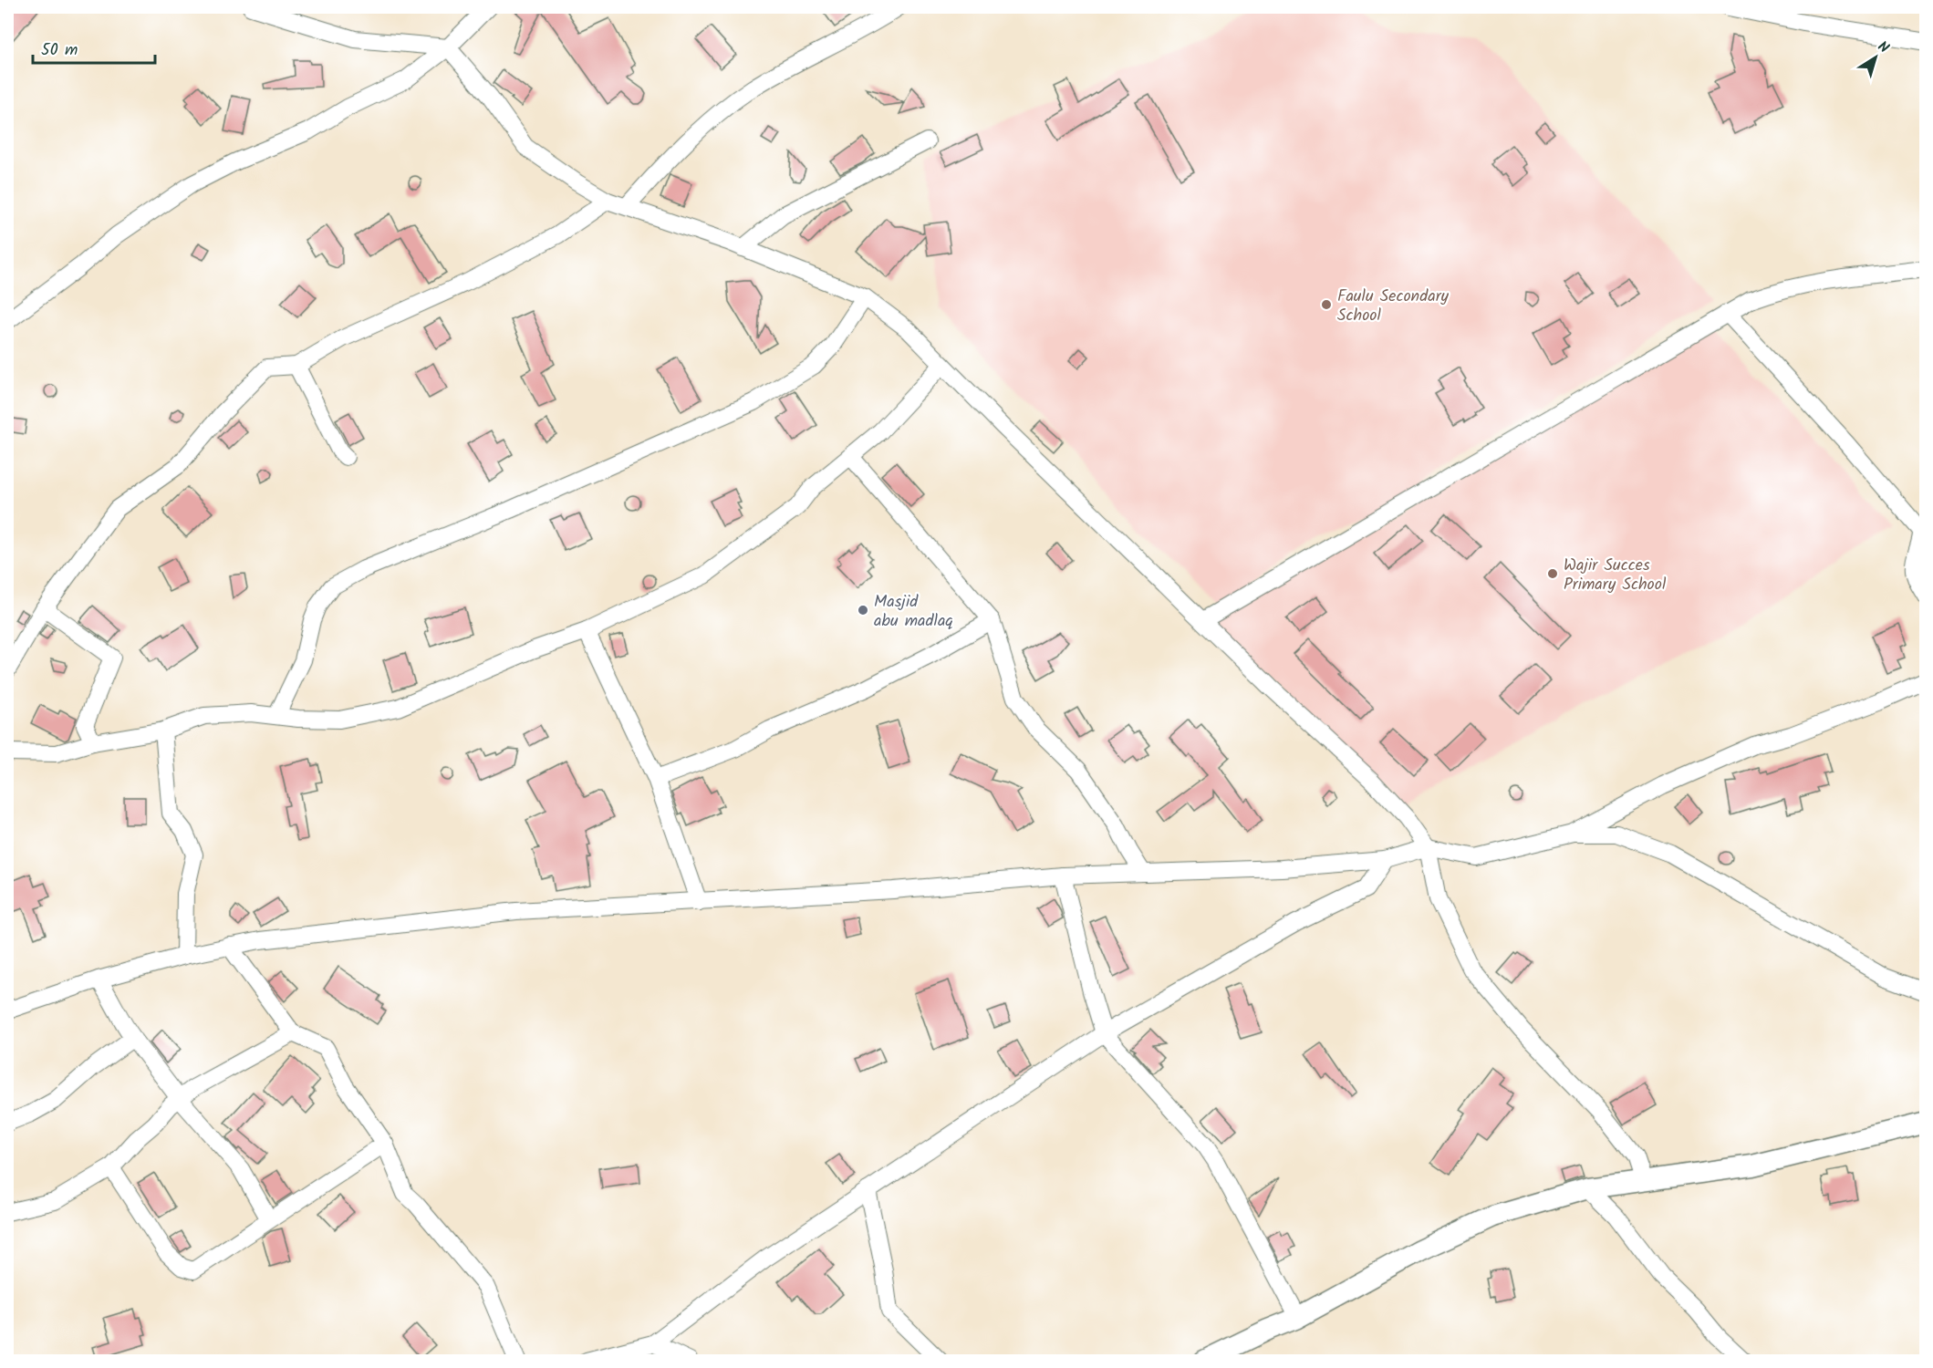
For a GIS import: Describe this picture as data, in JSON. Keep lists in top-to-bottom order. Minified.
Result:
{"places":["Faulu Secondary School","Wajir Succes Primary School","Masjid abu madlaq"],"scale_bar":"50 m","north":"top right"}
